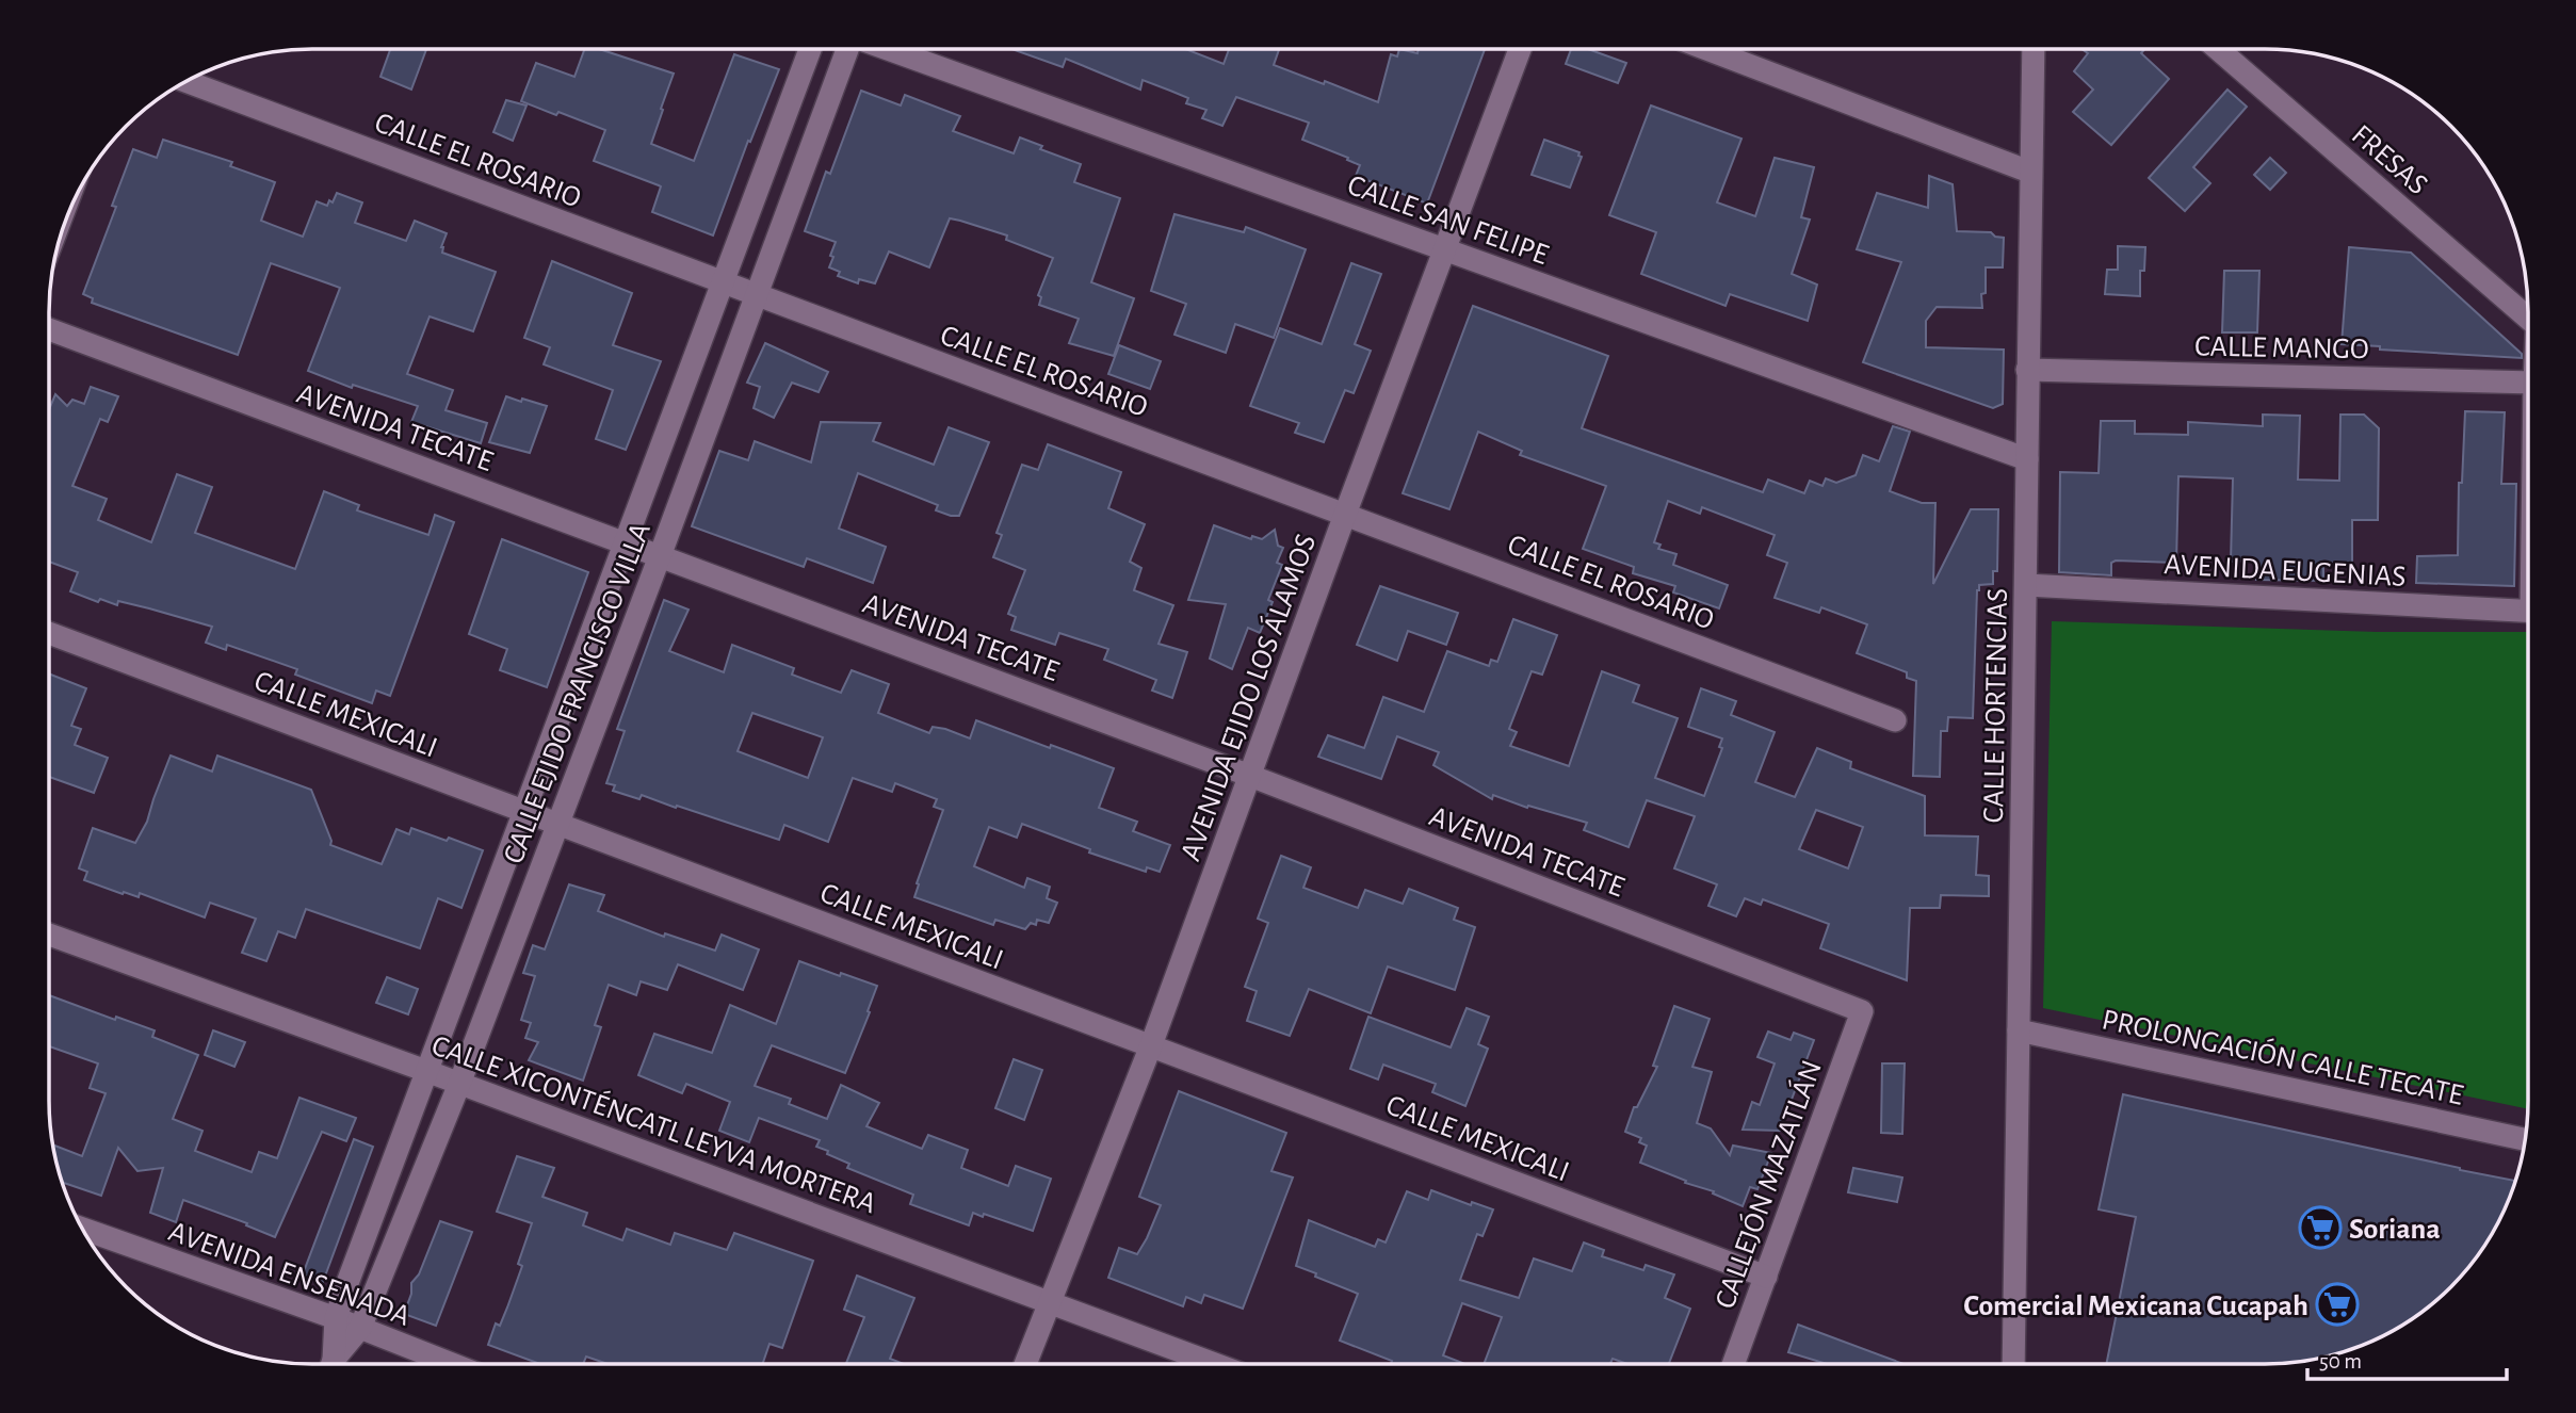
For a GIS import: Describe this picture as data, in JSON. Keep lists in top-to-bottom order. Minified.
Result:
{"streets":{"street":["CALLE EL ROSARIO","FRESAS","CALLE SAN FELIPE","CALLE MANGO","AVENIDA TECATE","AVENIDA EUGENIAS","CALLE EJIDO FRANCISCO VILLA","AVENIDA EJIDO LOS ÁLAMOS","CALLE HORTENCIAS","CALLE MEXICALI","PROLONGACIÓN CALLE TECATE","CALLE XICONTÉNCATL LEYVA MORTERA","CALLEJÓN MAZATLÁN","AVENIDA ENSENADA"]},"crossings":[["CALLE EL ROSARIO","CALLE EJIDO FRANCISCO VILLA"],["CALLE EL ROSARIO","AVENIDA EJIDO LOS ÁLAMOS"],["CALLE SAN FELIPE","AVENIDA EJIDO LOS ÁLAMOS"],["CALLE SAN FELIPE","CALLE HORTENCIAS"],["CALLE MANGO","CALLE HORTENCIAS"],["AVENIDA TECATE","CALLE EJIDO FRANCISCO VILLA"],["AVENIDA TECATE","AVENIDA EJIDO LOS ÁLAMOS"],["AVENIDA TECATE","CALLEJÓN MAZATLÁN"],["AVENIDA EUGENIAS","CALLE HORTENCIAS"],["CALLE EJIDO FRANCISCO VILLA","CALLE MEXICALI"],["CALLE EJIDO FRANCISCO VILLA","CALLE XICONTÉNCATL LEYVA MORTERA"],["CALLE EJIDO FRANCISCO VILLA","AVENIDA ENSENADA"],["AVENIDA EJIDO LOS ÁLAMOS","CALLE MEXICALI"],["AVENIDA EJIDO LOS ÁLAMOS","CALLE XICONTÉNCATL LEYVA MORTERA"],["CALLE HORTENCIAS","PROLONGACIÓN CALLE TECATE"],["CALLE MEXICALI","CALLEJÓN MAZATLÁN"]],"places":{"supermarket":["Soriana","Comercial Mexicana Cucapah"]},"scale_bar":"50 m"}
